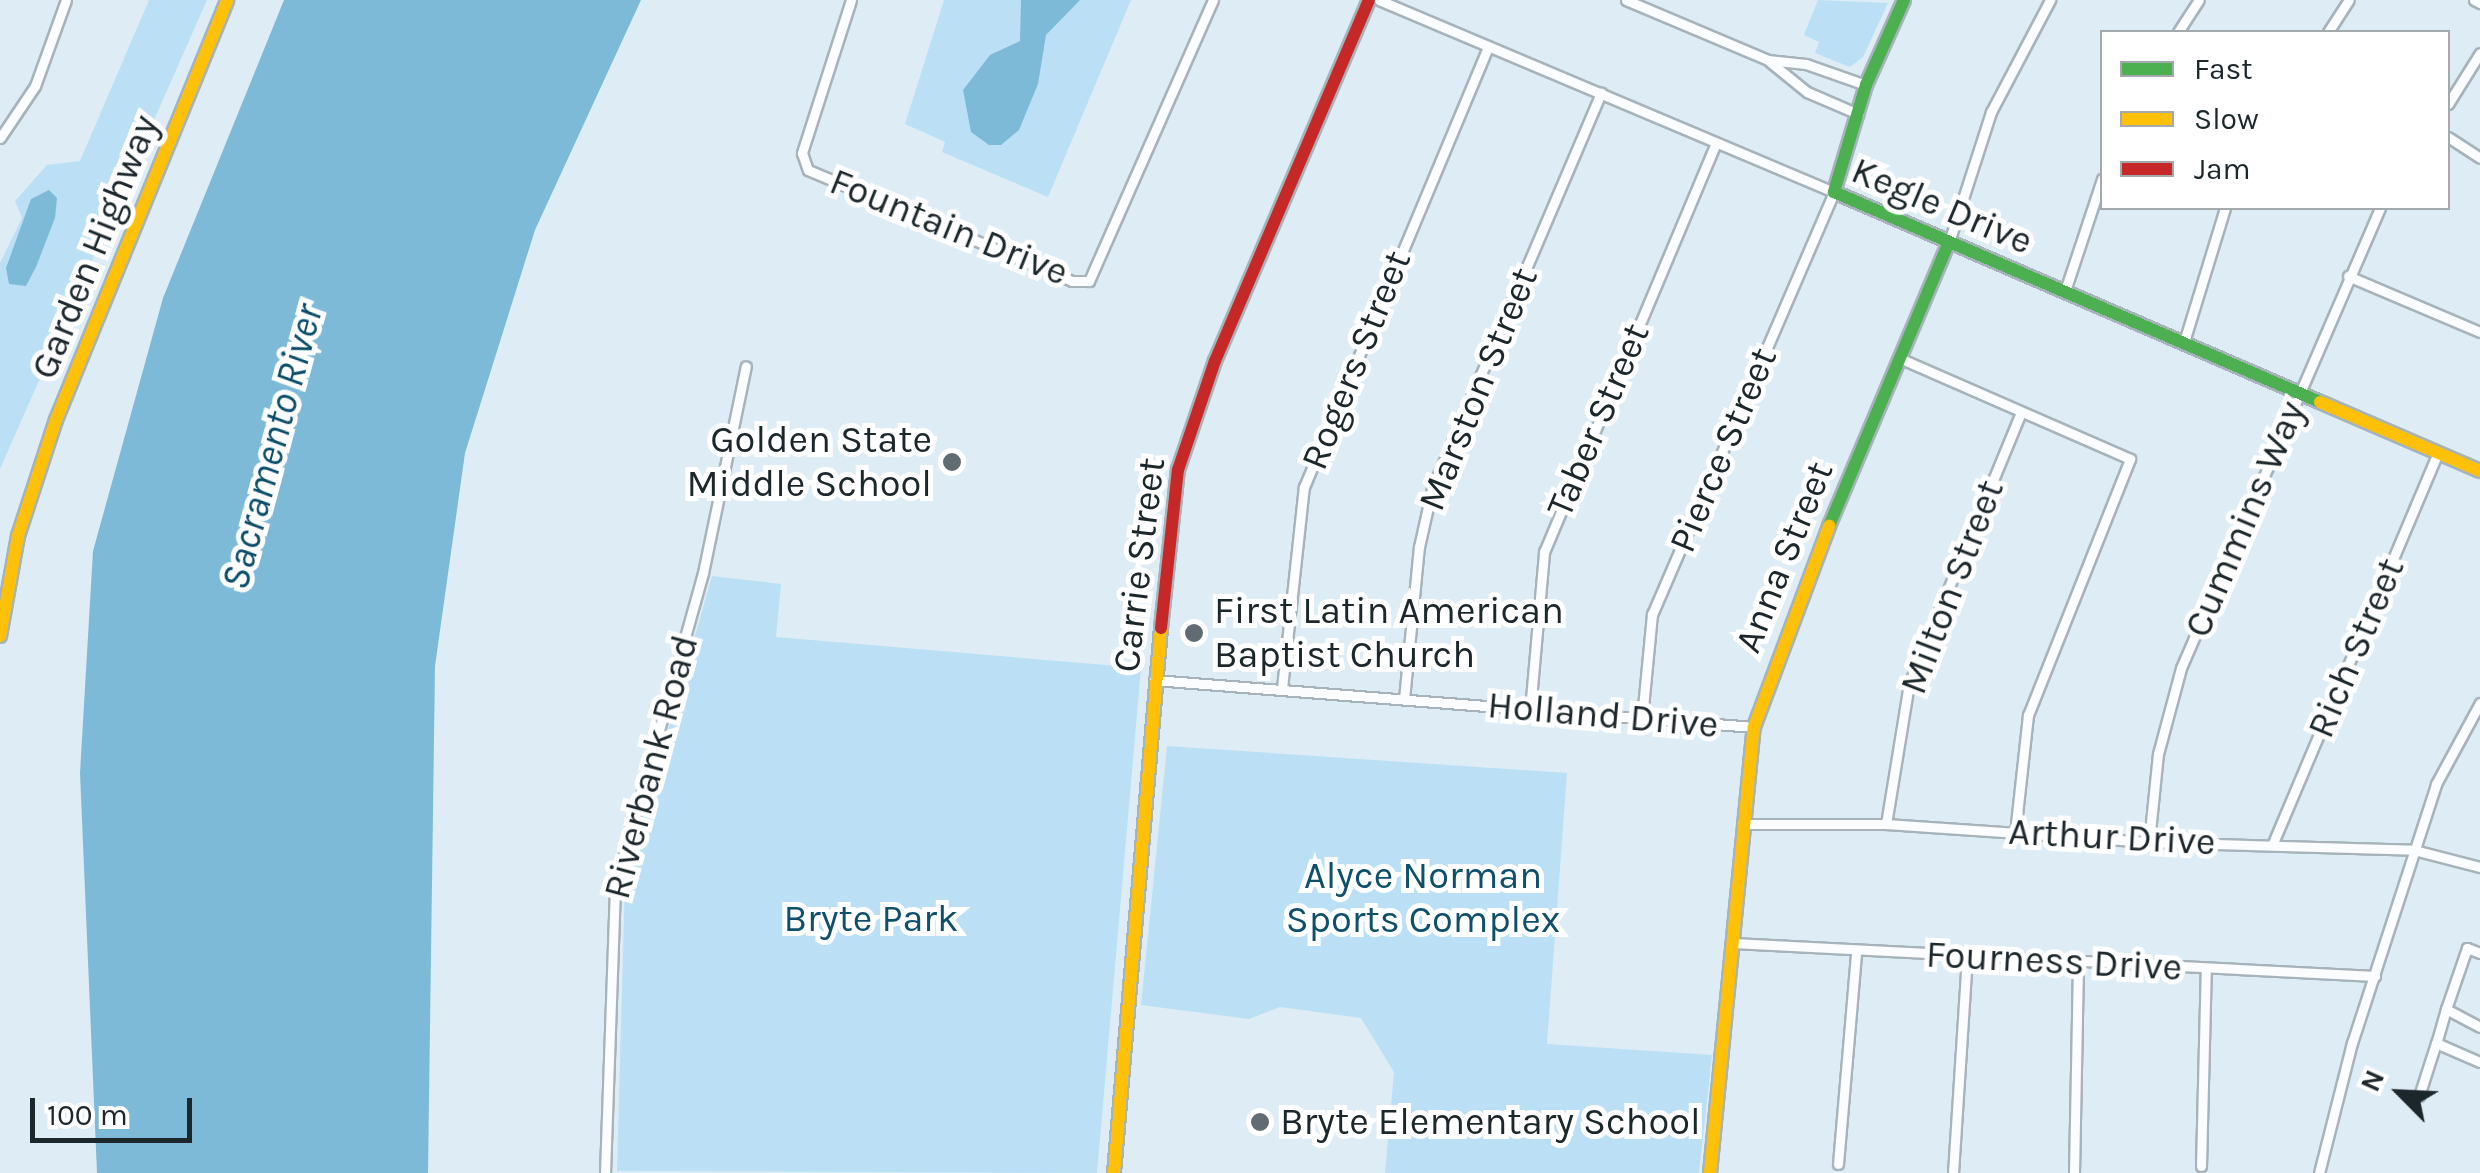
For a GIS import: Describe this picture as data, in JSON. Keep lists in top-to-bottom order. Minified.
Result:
{"streets":{"street":["Kegle Drive","Fountain Drive","Garden Highway","Rogers Street","Marston Street","Taber Street","Pierce Street","Cummins Way","Anna Street","Carrie Street","Milton Street","Rich Street","Holland Drive","Riverbank Road","Arthur Drive","Fourness Drive"]},"crossings":[["Kegle Drive","Rogers Street"],["Kegle Drive","Marston Street"],["Kegle Drive","Taber Street"],["Kegle Drive","Pierce Street"],["Kegle Drive","Cummins Way"],["Kegle Drive","Anna Street"],["Kegle Drive","Rich Street"],["Rogers Street","Holland Drive"],["Marston Street","Holland Drive"],["Taber Street","Holland Drive"],["Pierce Street","Holland Drive"],["Cummins Way","Arthur Drive"],["Anna Street","Holland Drive"],["Anna Street","Arthur Drive"],["Anna Street","Fourness Drive"],["Carrie Street","Holland Drive"],["Milton Street","Arthur Drive"],["Rich Street","Arthur Drive"]],"water":["Sacramento River"],"parks":["Alyce Norman Sports Complex","Bryte Park"],"places":["Golden State Middle School","First Latin American Baptist Church","Bryte Elementary School"],"legend":["Fast","Slow","Jam"],"scale_bar":"100 m","north":"top left"}
